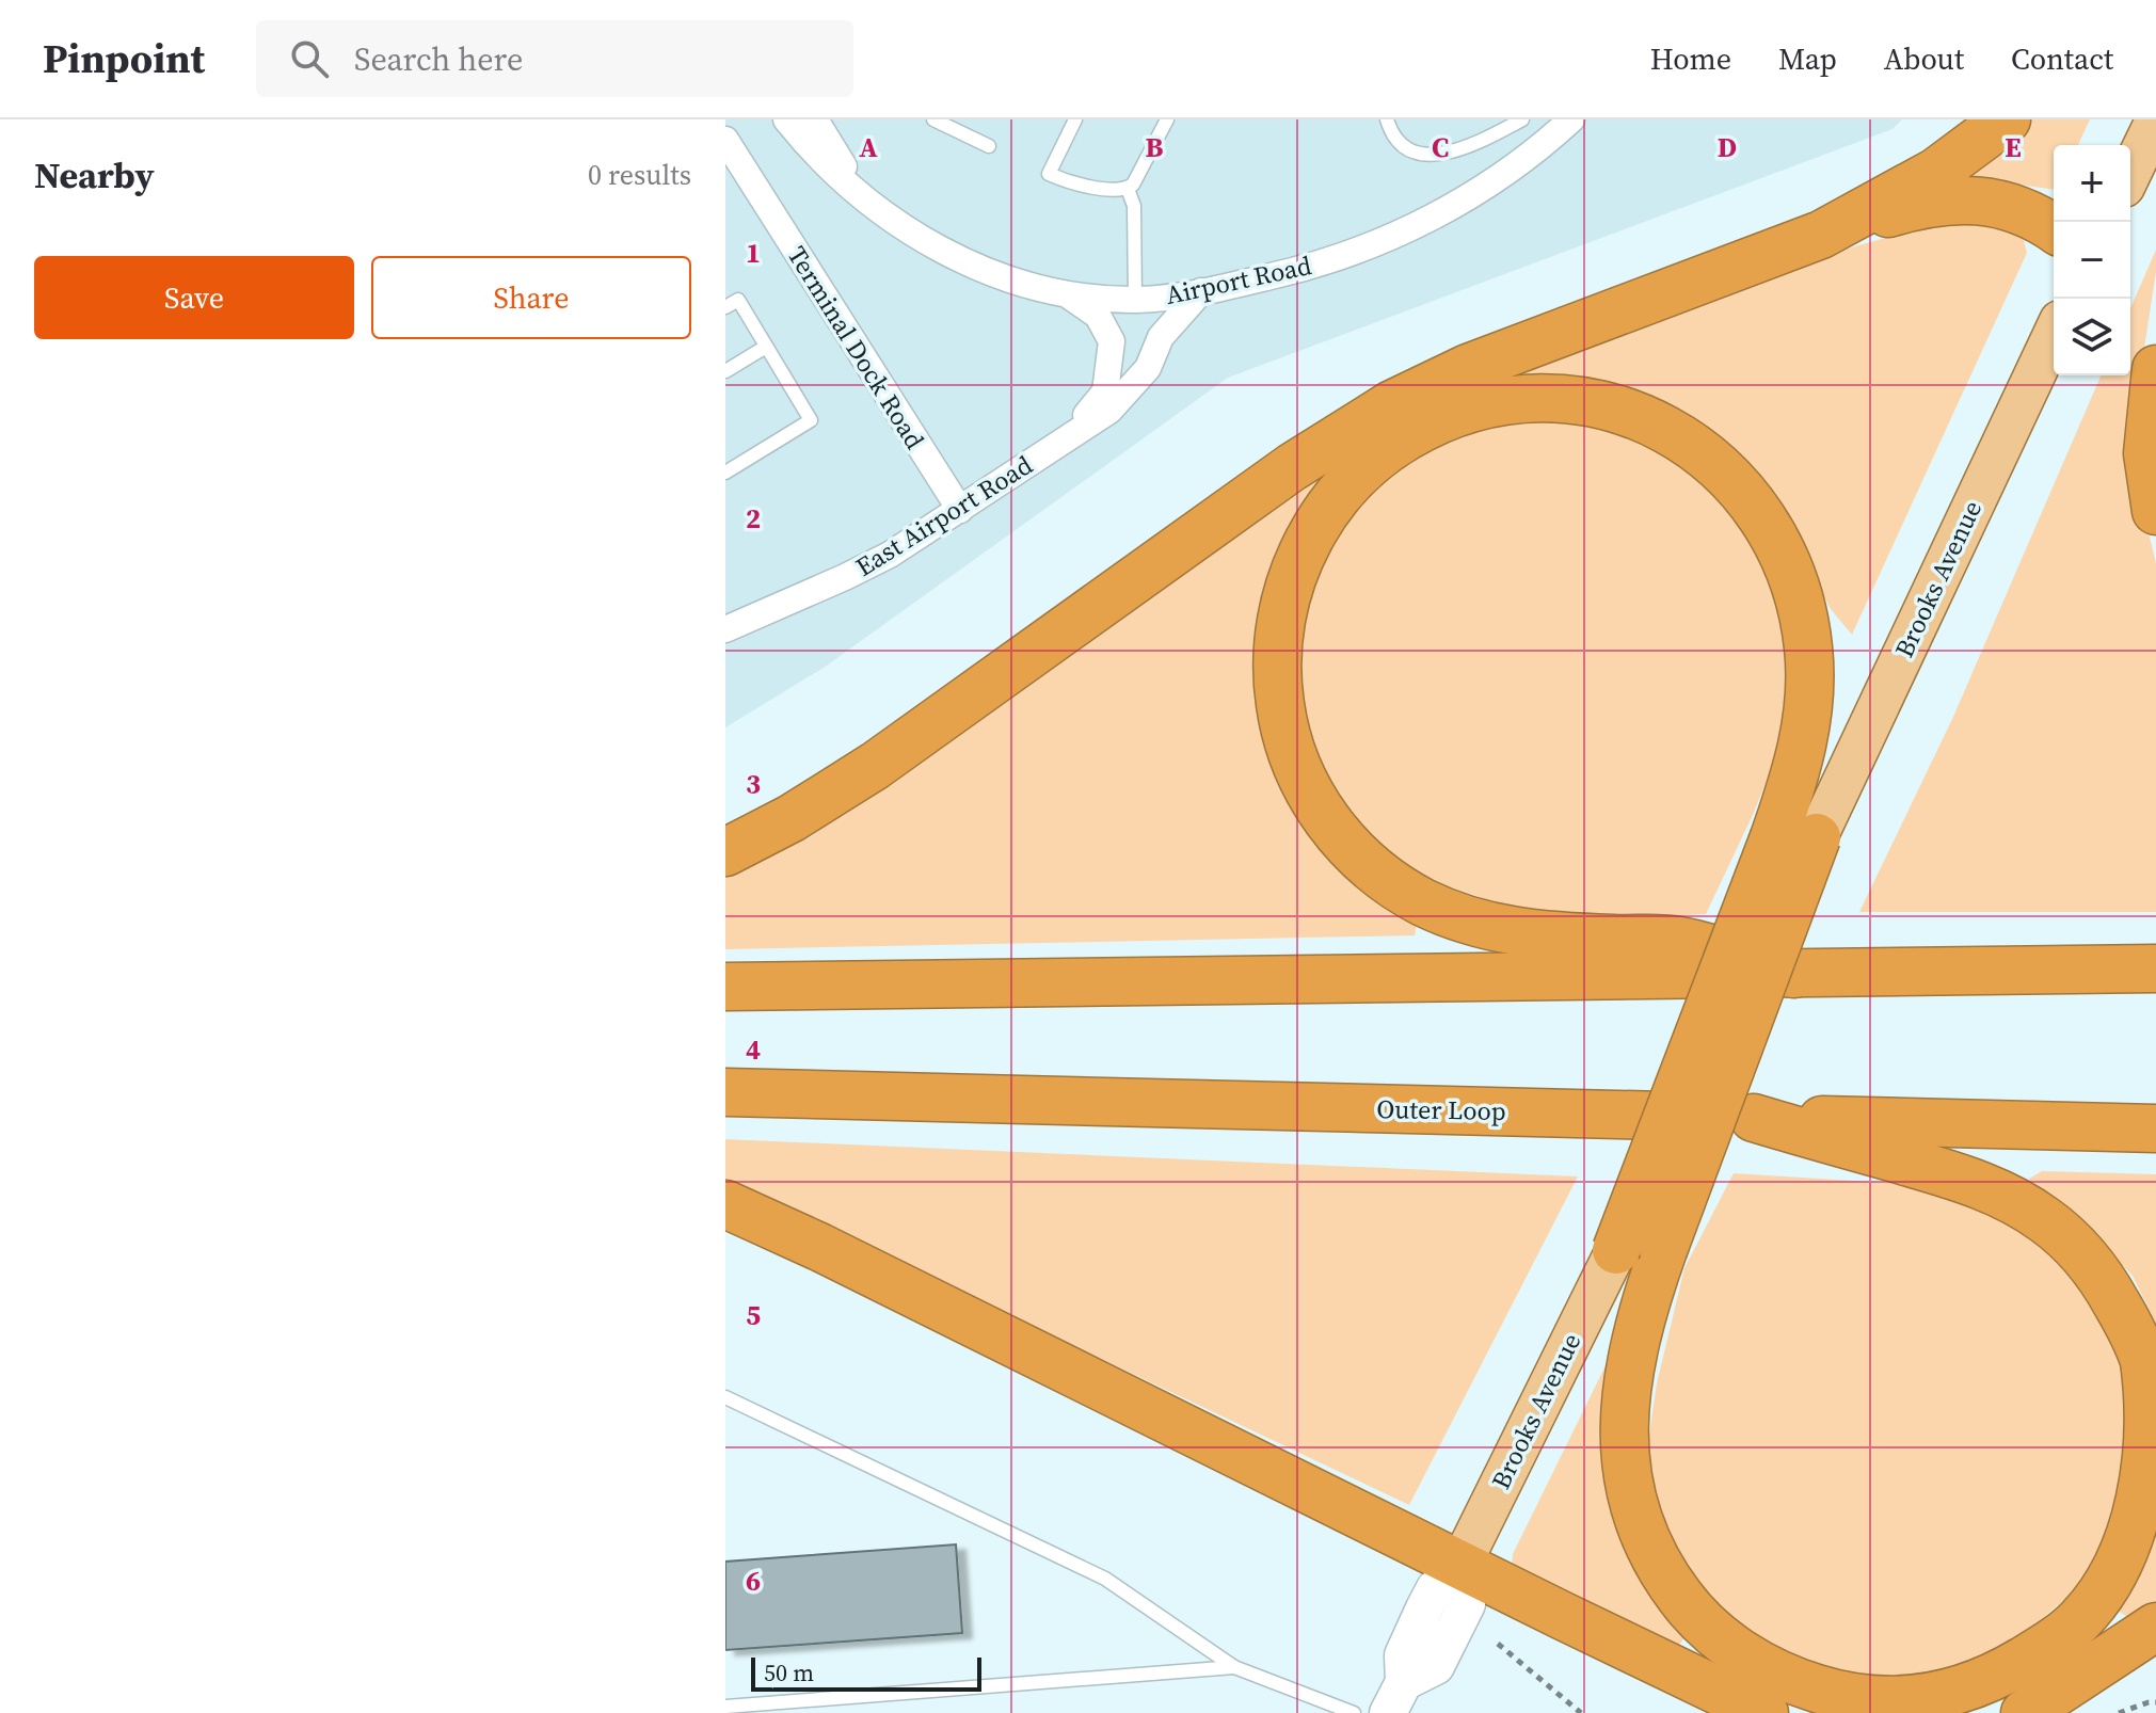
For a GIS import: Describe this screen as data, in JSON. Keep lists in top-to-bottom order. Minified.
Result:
{"streets":{"highway":["Outer Loop"],"main road":["Brooks Avenue"],"street":["Airport Road","Terminal Dock Road","East Airport Road"]},"crossings":[["Airport Road","East Airport Road"],["Terminal Dock Road","East Airport Road"]],"scale_bar":"50 m","page":{"header":"Pinpoint","search":"Search here","nav":["Home","Map","About","Contact"],"heading":["Nearby","0 results"],"map_buttons":["+","−"],"buttons":["Save","Share"],"scale":"50 m"},"grid":{"columns":["A","B","C","D","E"],"rows":["1","2","3","4","5","6"]}}
